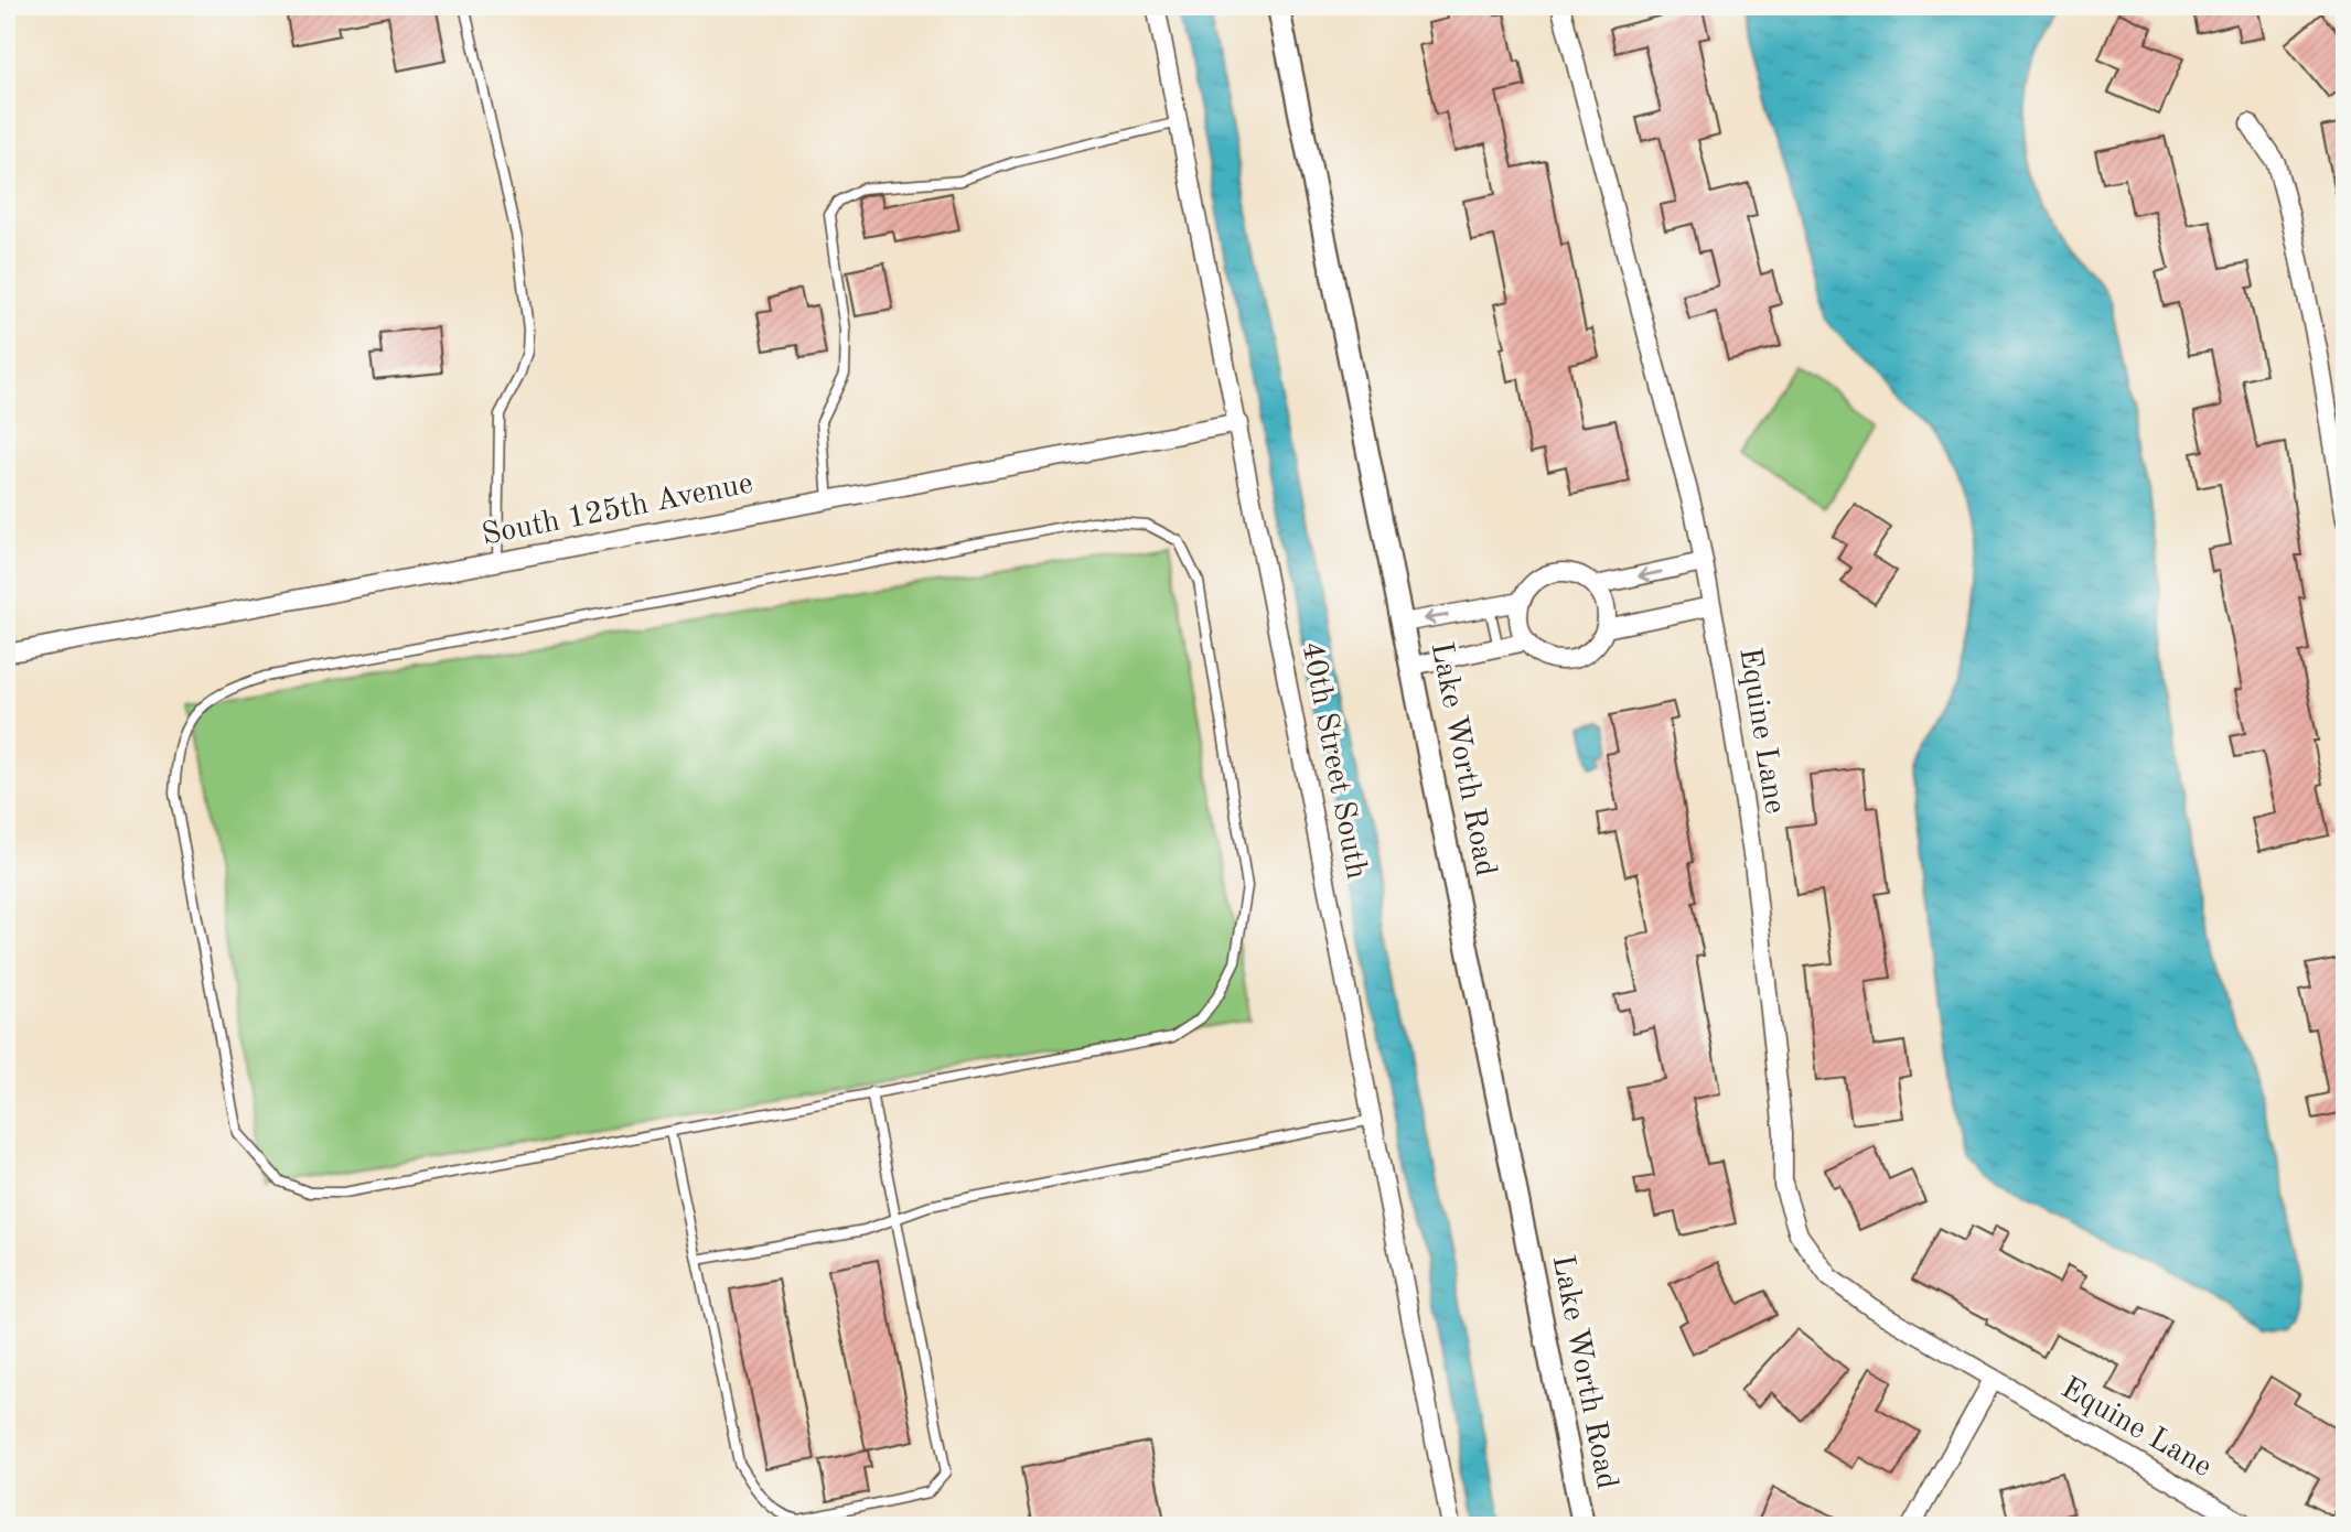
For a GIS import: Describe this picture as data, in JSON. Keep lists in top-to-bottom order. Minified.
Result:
{"streets":{"street":["South 125th Avenue","Equine Lane","Lake Worth Road","40th Street South"]},"crossings":[["South 125th Avenue","40th Street South"]]}
